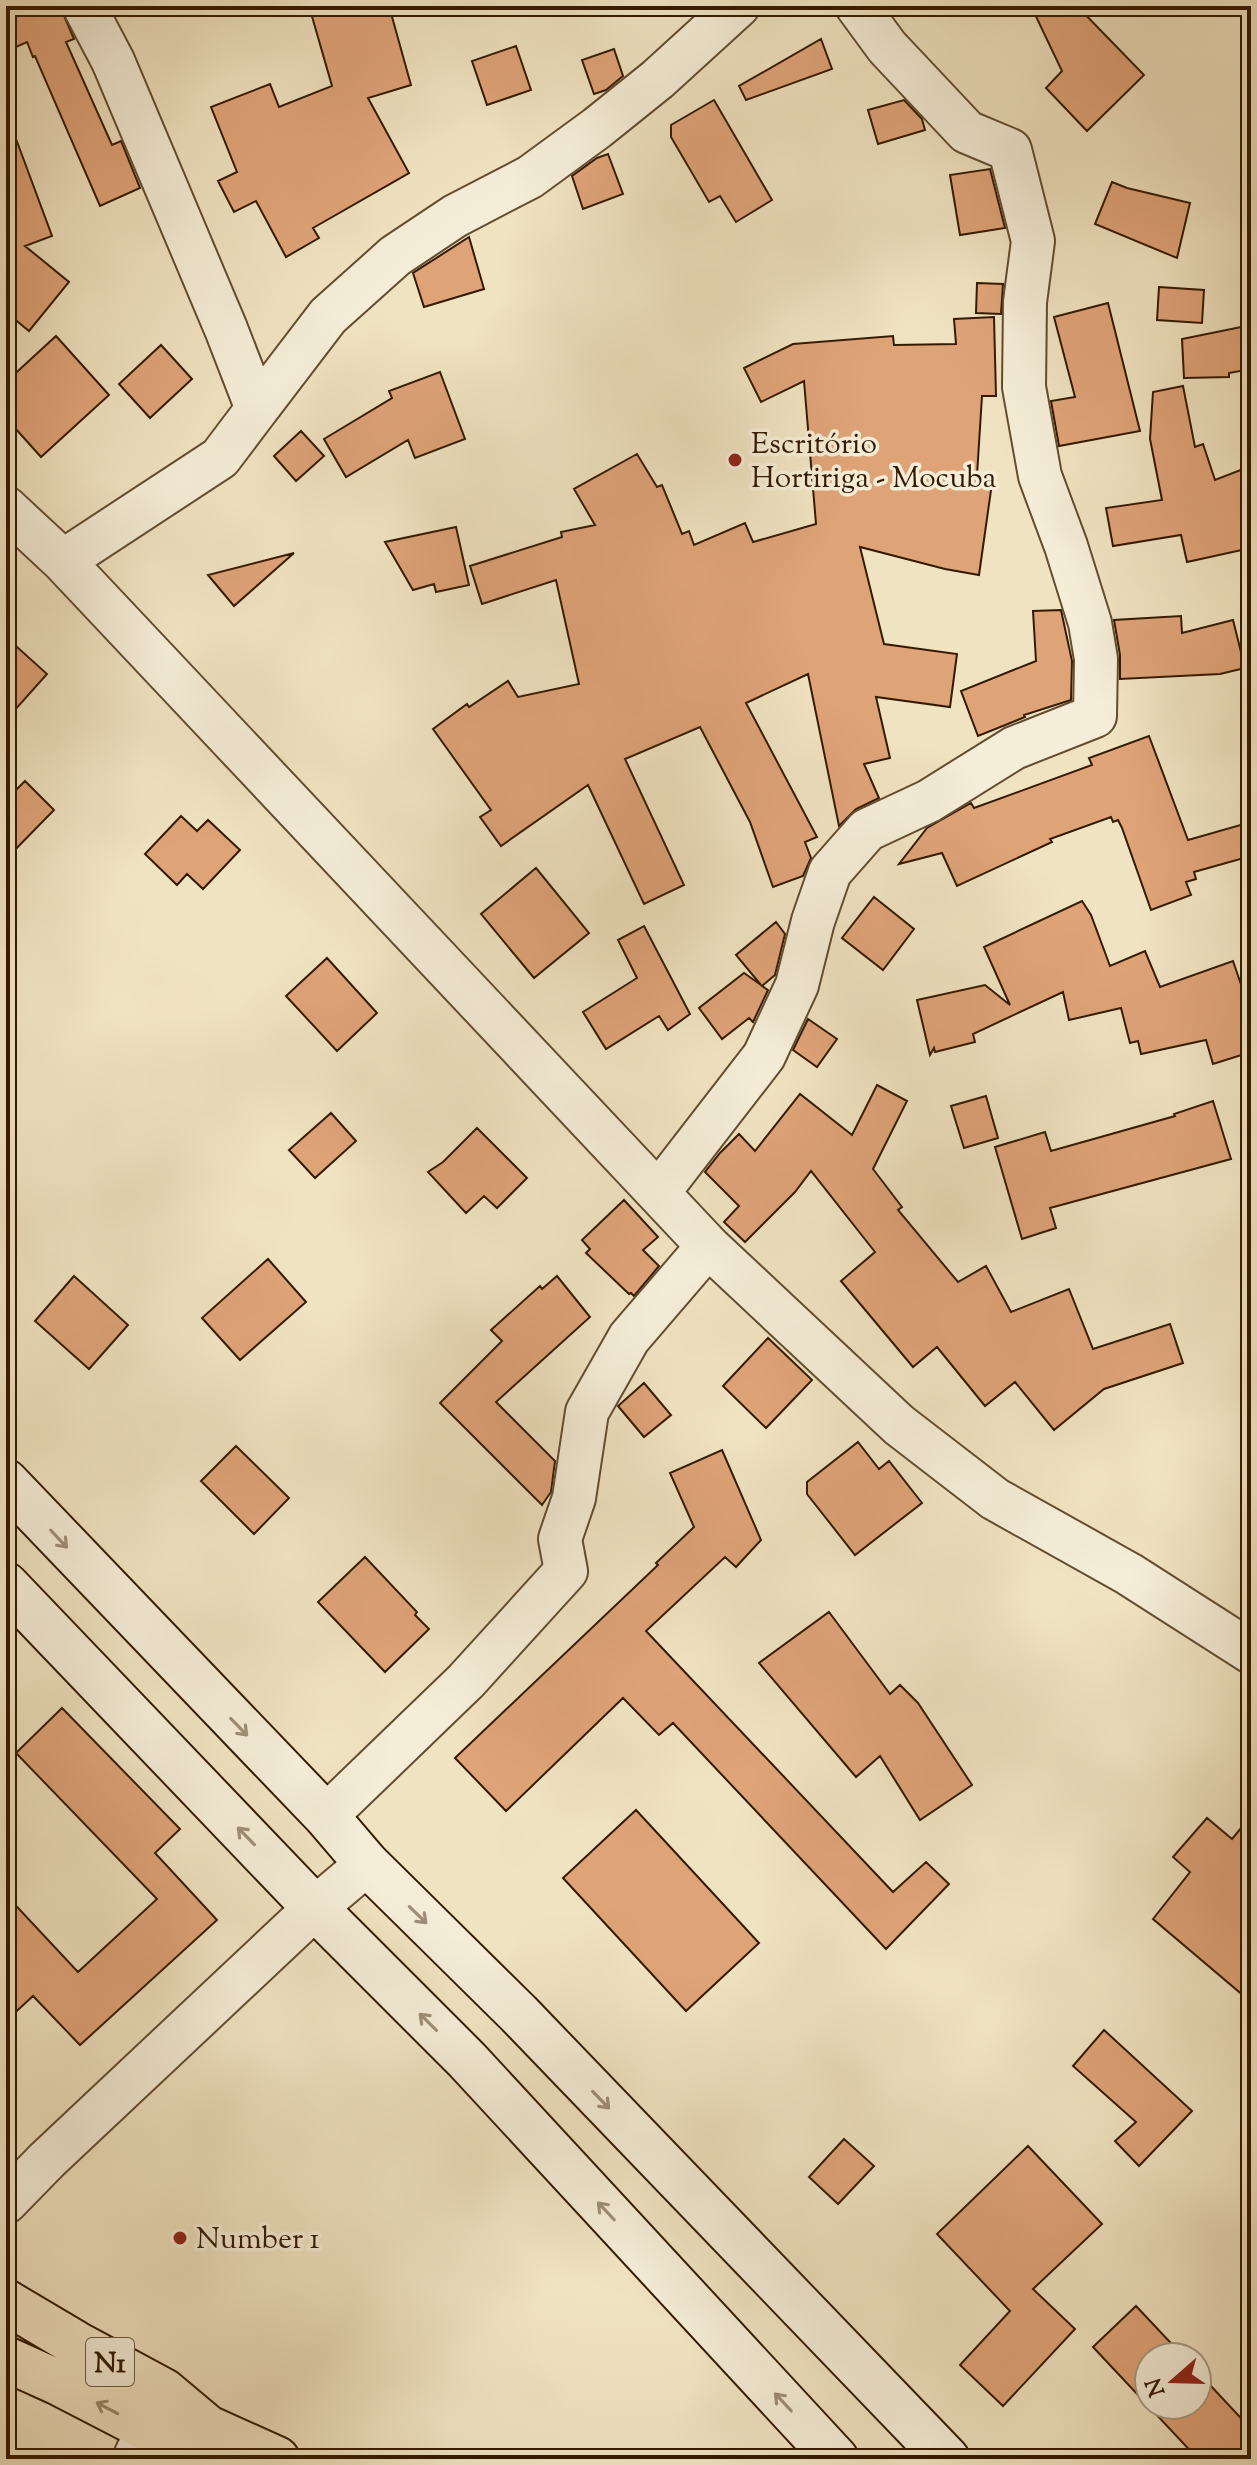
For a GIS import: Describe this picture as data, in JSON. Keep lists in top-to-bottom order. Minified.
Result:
{"streets":{"highway":["N1"]},"places":["Escritório Hortiriga - Mocuba","Number 1"],"north":"left"}
